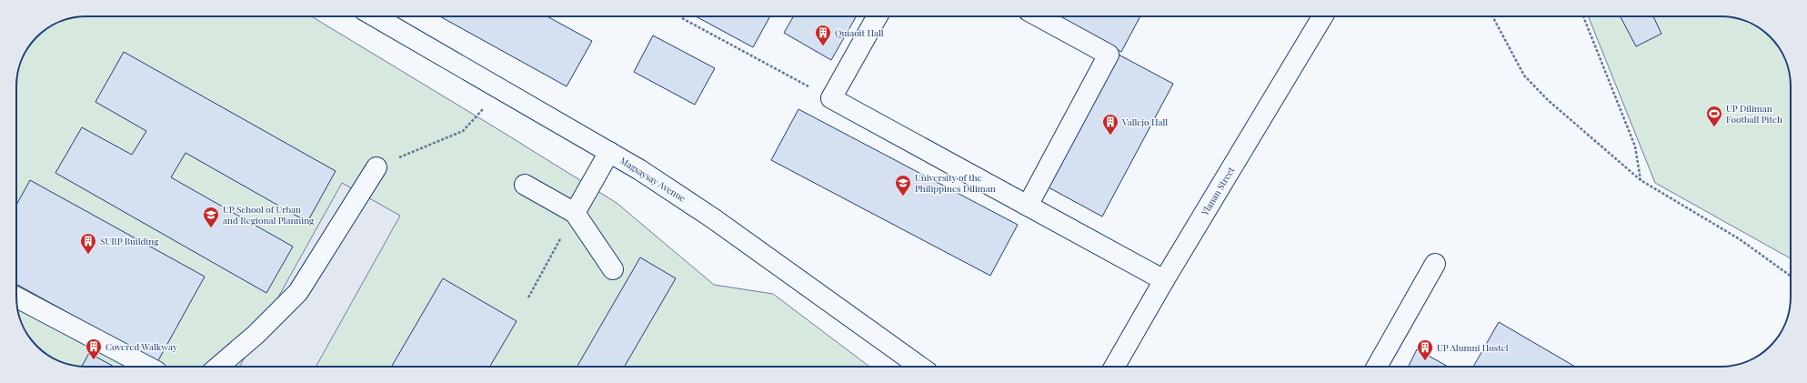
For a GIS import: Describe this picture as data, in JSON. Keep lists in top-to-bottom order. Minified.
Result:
{"streets":{"street":["Magsaysay Avenue","Ylanan Street"]},"places":{"building":["Quiaoit Hall","Vallejo Hall","SURP Building","Covered Walkway","UP Alumni Hostel"],"sports":["UP Diliman Football Pitch"],"school or university":["University of the Philippines Diliman","UP School of Urban and Regional Planning"]}}
